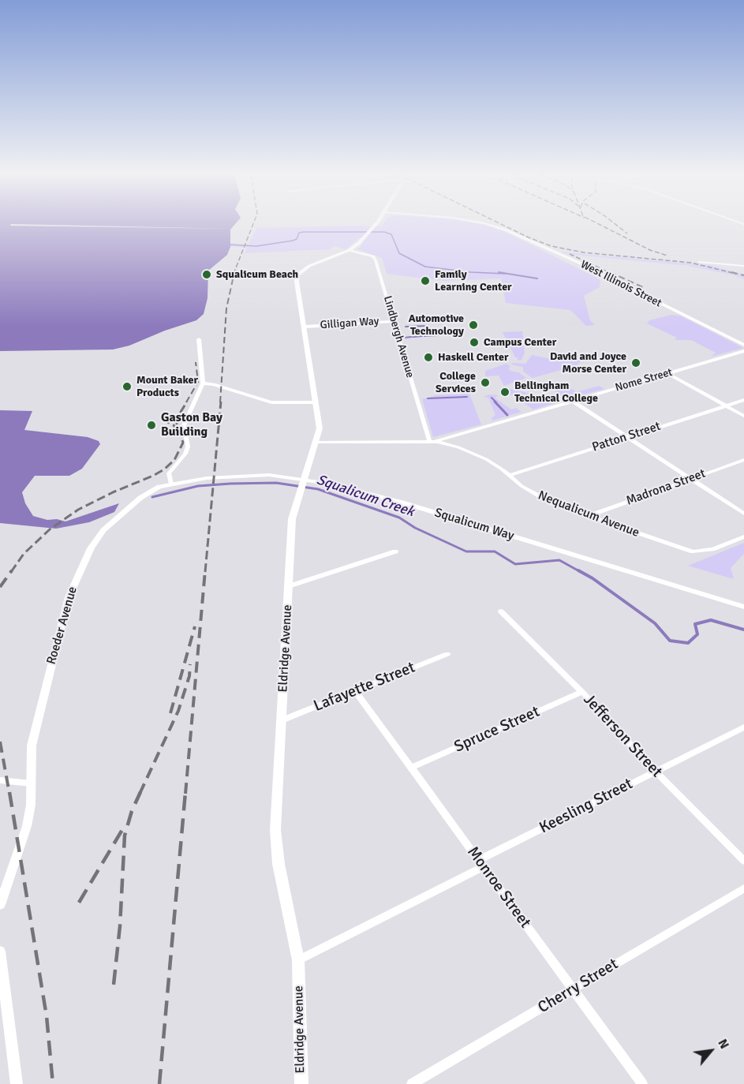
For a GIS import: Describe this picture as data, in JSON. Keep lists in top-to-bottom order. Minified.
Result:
{"streets":{"main road":["Eldridge Avenue"],"street":["West Illinois Street","Gilligan Way","Lindbergh Avenue","Nome Street","Patton Street","Madrona Street","Nequalicum Avenue","Squalicum Way","Roeder Avenue","Lafayette Street","Spruce Street","Jefferson Street","Keesling Street","Monroe Street","Cherry Street"]},"crossings":[["Gilligan Way","Lindbergh Avenue"],["Gilligan Way","Eldridge Avenue"],["Lindbergh Avenue","Nome Street"],["Lindbergh Avenue","Nequalicum Avenue"],["Lindbergh Avenue","Eldridge Avenue"],["Nome Street","Nequalicum Avenue"],["Patton Street","Nequalicum Avenue"],["Madrona Street","Nequalicum Avenue"],["Nequalicum Avenue","Eldridge Avenue"],["Squalicum Way","Roeder Avenue"],["Eldridge Avenue","Lafayette Street"],["Eldridge Avenue","Keesling Street"],["Lafayette Street","Monroe Street"],["Spruce Street","Jefferson Street"],["Spruce Street","Monroe Street"],["Jefferson Street","Keesling Street"],["Keesling Street","Monroe Street"],["Monroe Street","Cherry Street"]],"water":["Squalicum Creek"],"places":["Squalicum Beach","Family Learning Center","Automotive Technology","Campus Center","Haskell Center","David and Joyce Morse Center","College Services","Mount Baker Products","Bellingham Technical College","Gaston Bay Building"],"north":"top right"}
